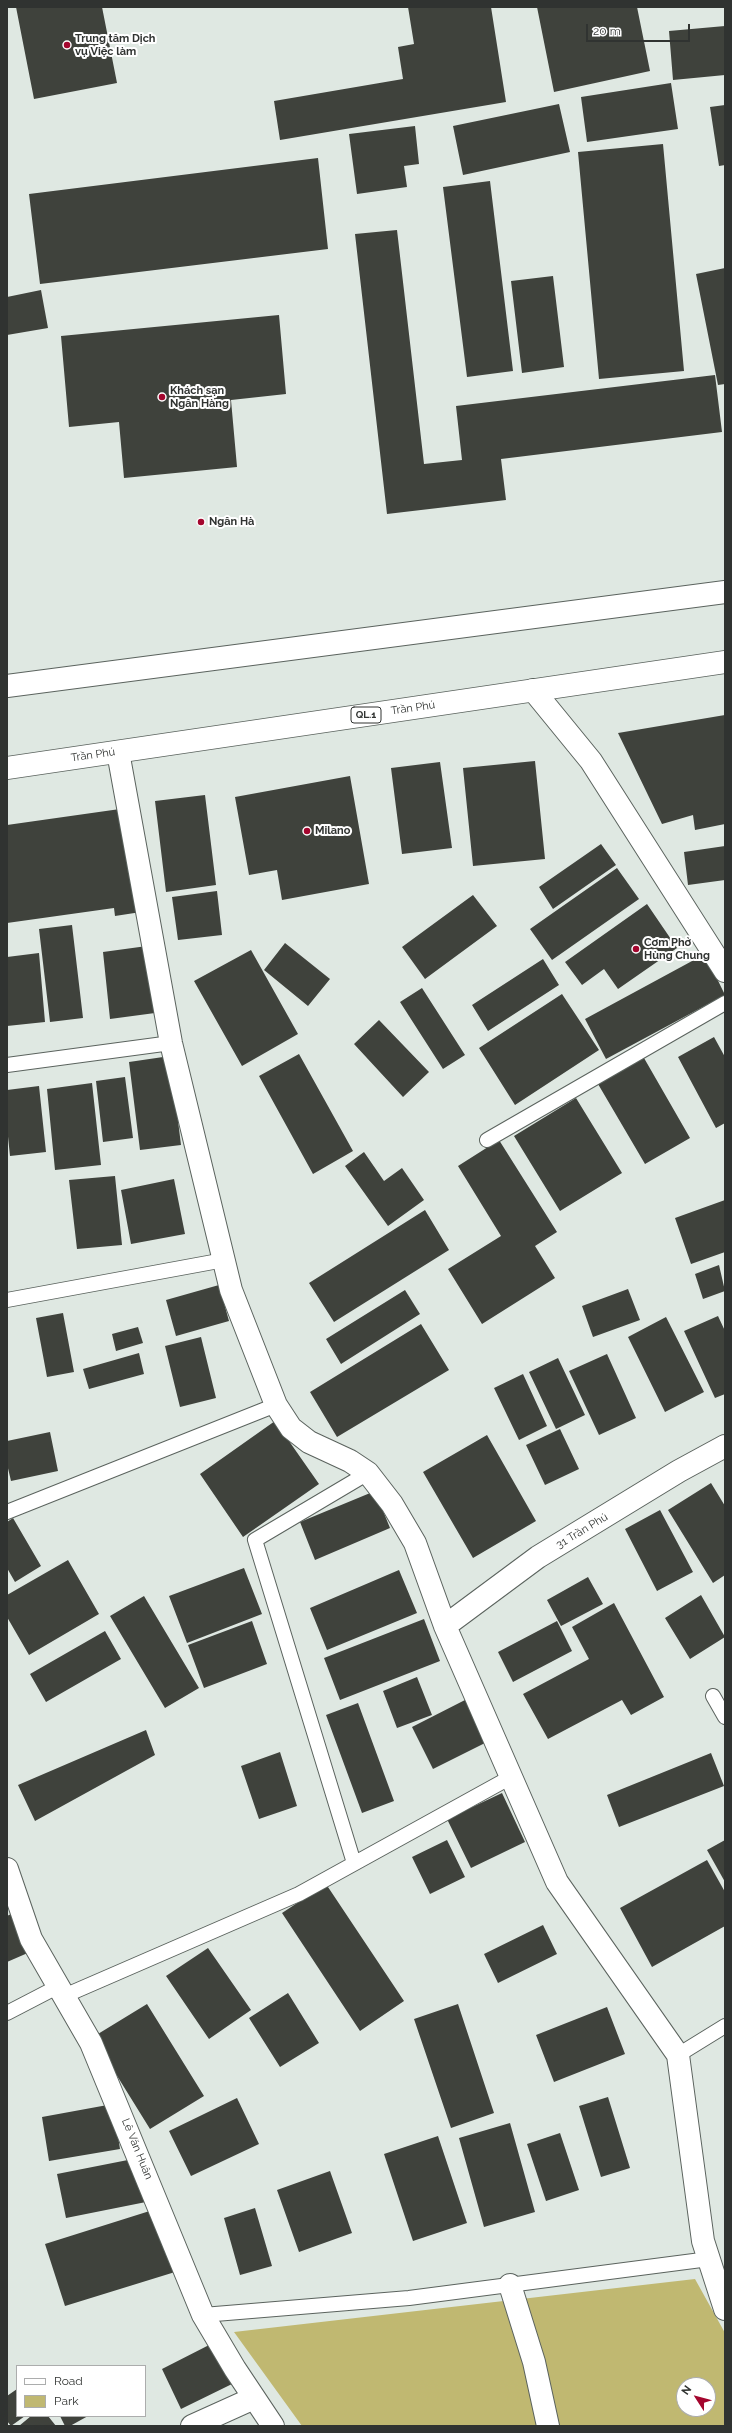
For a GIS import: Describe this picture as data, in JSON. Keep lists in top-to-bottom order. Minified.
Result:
{"streets":{"street":["Trần Phú","QL.1","31 Trần Phú","Lê Văn Huân"]},"places":["Trung tâm Dịch vụ Việc làm","Khách sạn Ngân Hàng","Ngân Hà","Milano","Cơm Phở Hùng Chung"],"legend":["Road","Park"],"scale_bar":"20 m","north":"top left"}
